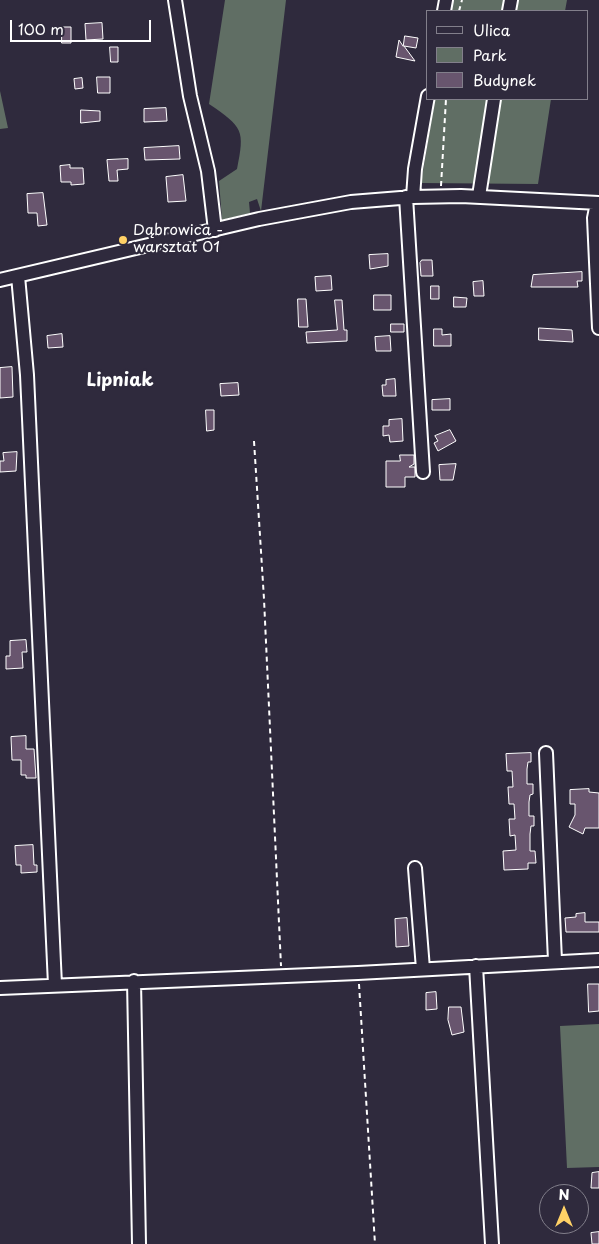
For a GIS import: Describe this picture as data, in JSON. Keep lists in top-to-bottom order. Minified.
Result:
{"districts":["Lipniak"],"places":["Dąbrowica - warsztat 01"],"legend":["Ulica","Park","Budynek"],"scale_bar":"100 m","north":"top"}
